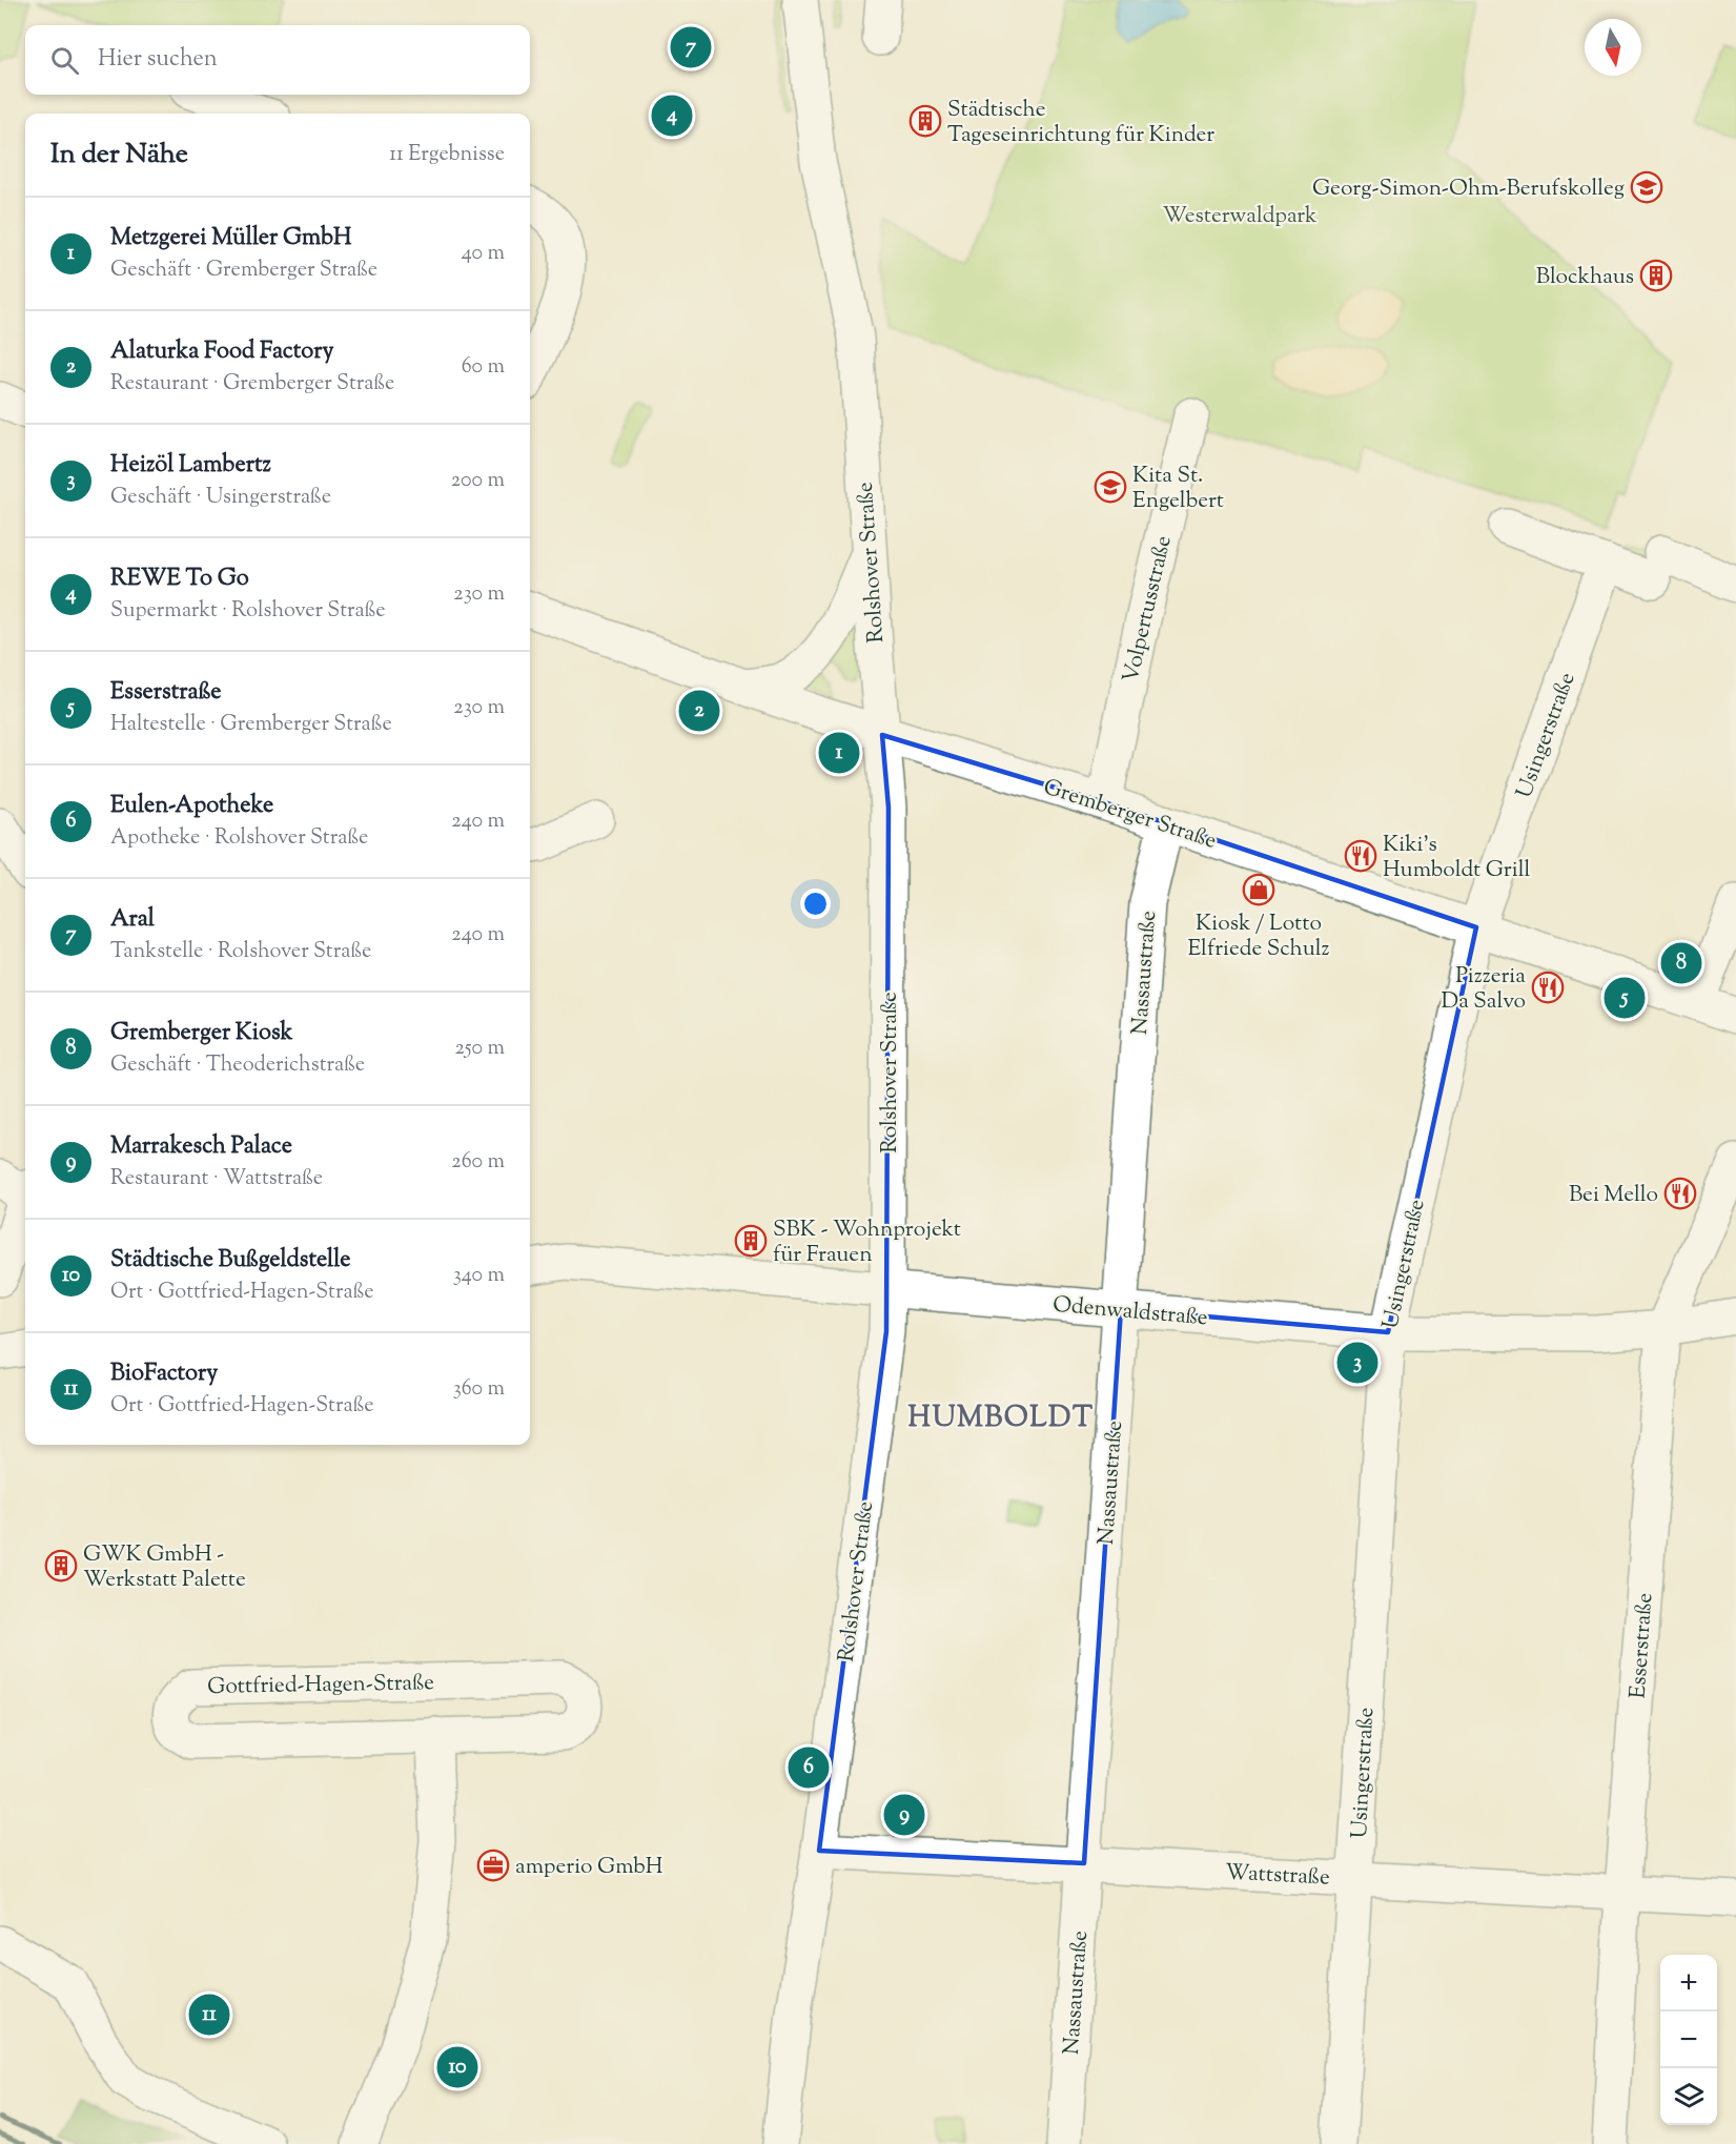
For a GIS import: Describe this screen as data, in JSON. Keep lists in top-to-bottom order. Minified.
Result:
{"streets":{"street":["Rolshover Straße","Volpertusstraße","Usingerstraße","Gremberger Straße","Nassaustraße","Odenwaldstraße","Esserstraße","Gottfried-Hagen-Straße","Wattstraße"]},"crossings":[["Rolshover Straße","Gremberger Straße"],["Rolshover Straße","Odenwaldstraße"],["Rolshover Straße","Wattstraße"],["Volpertusstraße","Gremberger Straße"],["Usingerstraße","Gremberger Straße"],["Usingerstraße","Odenwaldstraße"],["Usingerstraße","Wattstraße"],["Gremberger Straße","Nassaustraße"],["Nassaustraße","Odenwaldstraße"],["Nassaustraße","Wattstraße"],["Odenwaldstraße","Esserstraße"],["Esserstraße","Wattstraße"]],"districts":["HUMBOLDT"],"parks":["Westerwaldpark"],"places":{"building":["Städtische Tageseinrichtung für Kinder","Blockhaus","SBK - Wohnprojekt für Frauen","GWK GmbH - Werkstatt Palette"],"school or university":["Georg-Simon-Ohm-Berufskolleg","Kita St. Engelbert"],"restaurant":["Kiki's Humboldt Grill","Pizzeria Da Salvo","Bei Mello"],"shop":["Kiosk / Lotto Elfriede Schulz"],"office":["amperio GmbH"]},"north":"bottom","page":{"pins":["7","4","2","1","8","5","3","6","9","11","10"],"search":"Hier suchen","heading":["In der Nähe","11 Ergebnisse"],"list":[{"mark":"1","name":"Metzgerei Müller GmbH","note":"Geschäft · Gremberger Straße","value":"40 m"},{"mark":"2","name":"Alaturka Food Factory","note":"Restaurant · Gremberger Straße","value":"60 m"},{"mark":"3","name":"Heizöl Lambertz","note":"Geschäft · Usingerstraße","value":"200 m"},{"mark":"4","name":"REWE To Go","note":"Supermarkt · Rolshover Straße","value":"230 m"},{"mark":"5","name":"Esserstraße","note":"Haltestelle · Gremberger Straße","value":"230 m"},{"mark":"6","name":"Eulen-Apotheke","note":"Apotheke · Rolshover Straße","value":"240 m"},{"mark":"7","name":"Aral","note":"Tankstelle · Rolshover Straße","value":"240 m"},{"mark":"8","name":"Gremberger Kiosk","note":"Geschäft · Theoderichstraße","value":"250 m"},{"mark":"9","name":"Marrakesch Palace","note":"Restaurant · Wattstraße","value":"260 m"},{"mark":"10","name":"Städtische Bußgeldstelle","note":"Ort · Gottfried-Hagen-Straße","value":"340 m"},{"mark":"11","name":"BioFactory","note":"Ort · Gottfried-Hagen-Straße","value":"360 m"}],"map_buttons":["+","−"]}}
